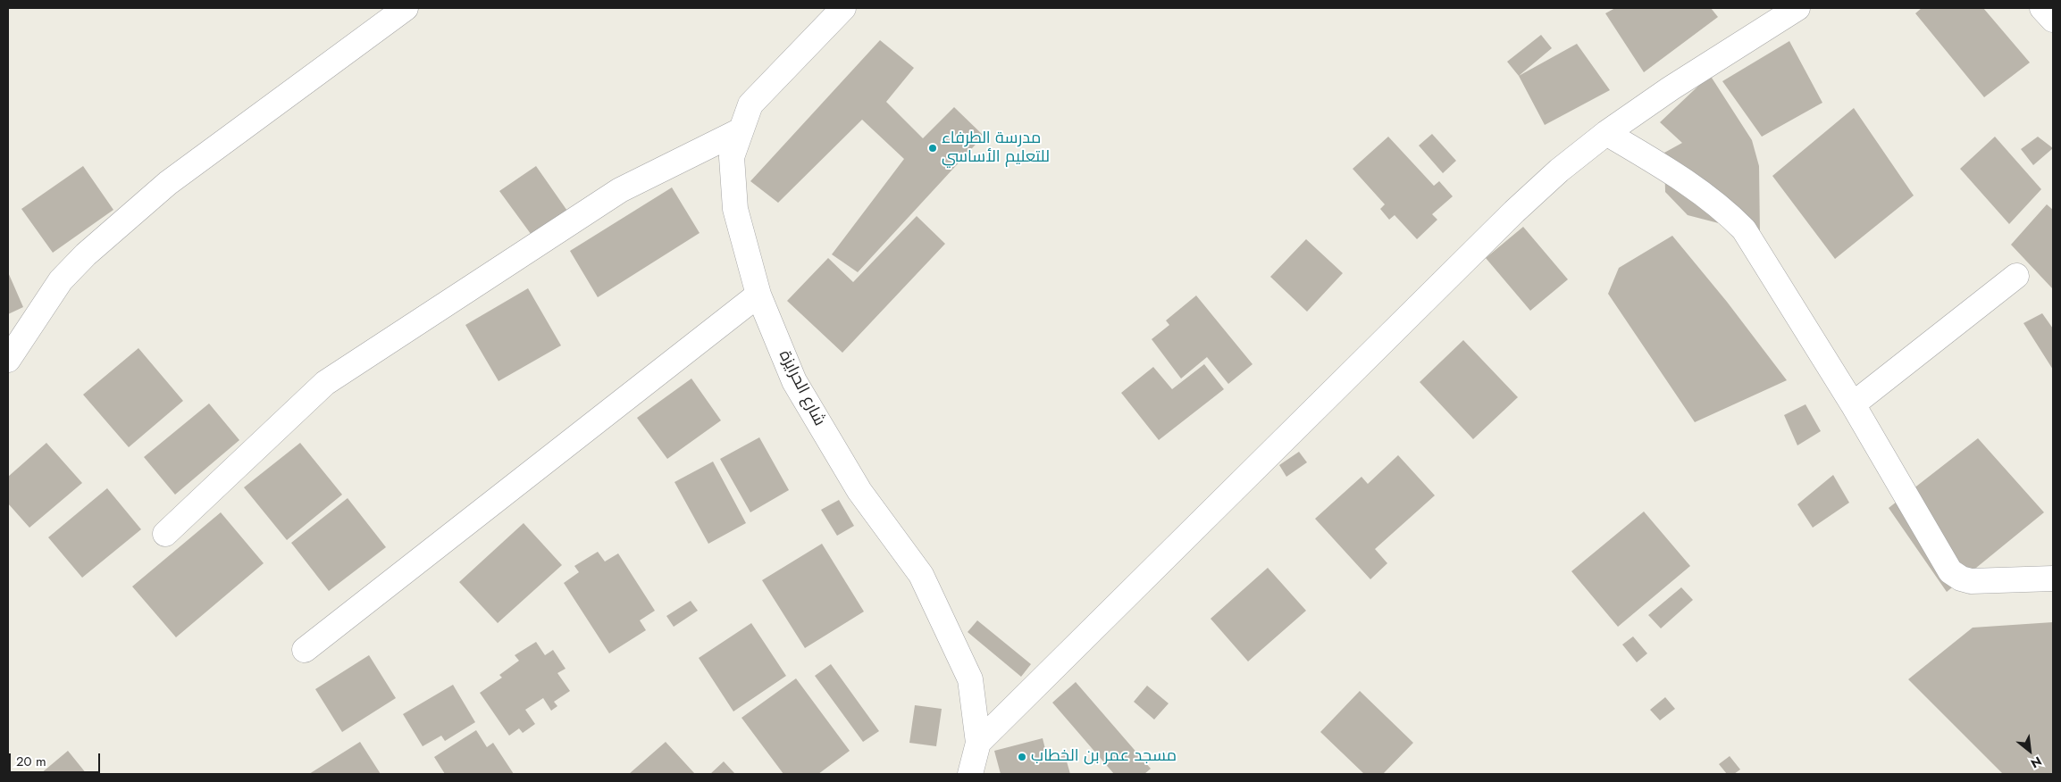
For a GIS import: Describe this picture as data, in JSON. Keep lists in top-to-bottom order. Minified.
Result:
{"streets":{"street":["شارع الحرايزة"]},"places":["مدرسة الطرفاء للتعليم الأساسي","مسجد عمر بن الخطاب"],"scale_bar":"20 m","north":"bottom right"}
